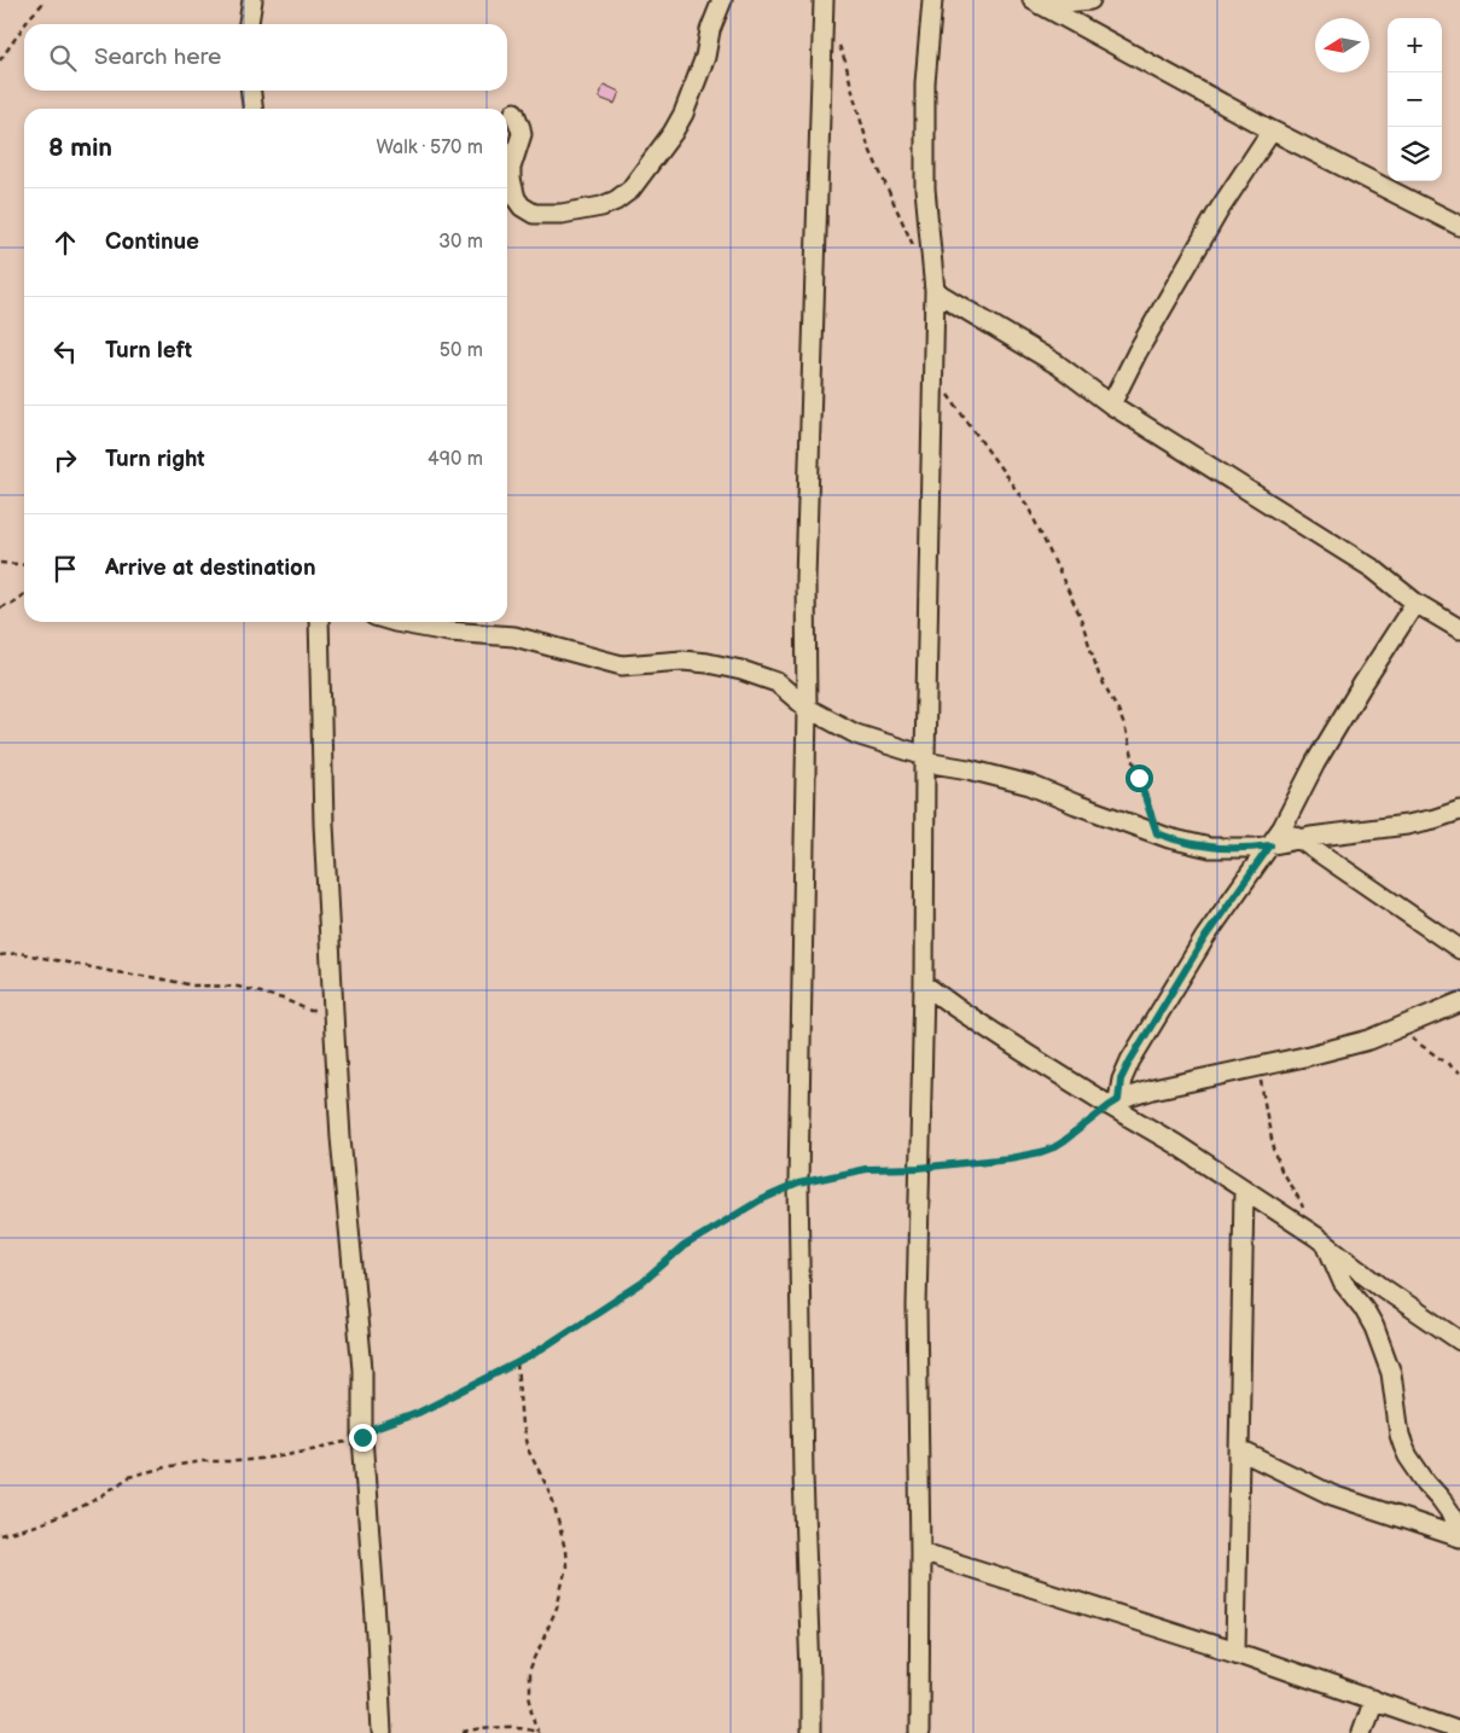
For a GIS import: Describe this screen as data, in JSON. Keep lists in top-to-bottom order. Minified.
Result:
{"north":"left","page":{"map_buttons":["+","−"],"search":"Search here","heading":["8 min","Walk · 570 m"],"list":[["Continue","30 m"],["Turn left","50 m"],["Turn right","490 m"],"Arrive at destination"]}}
